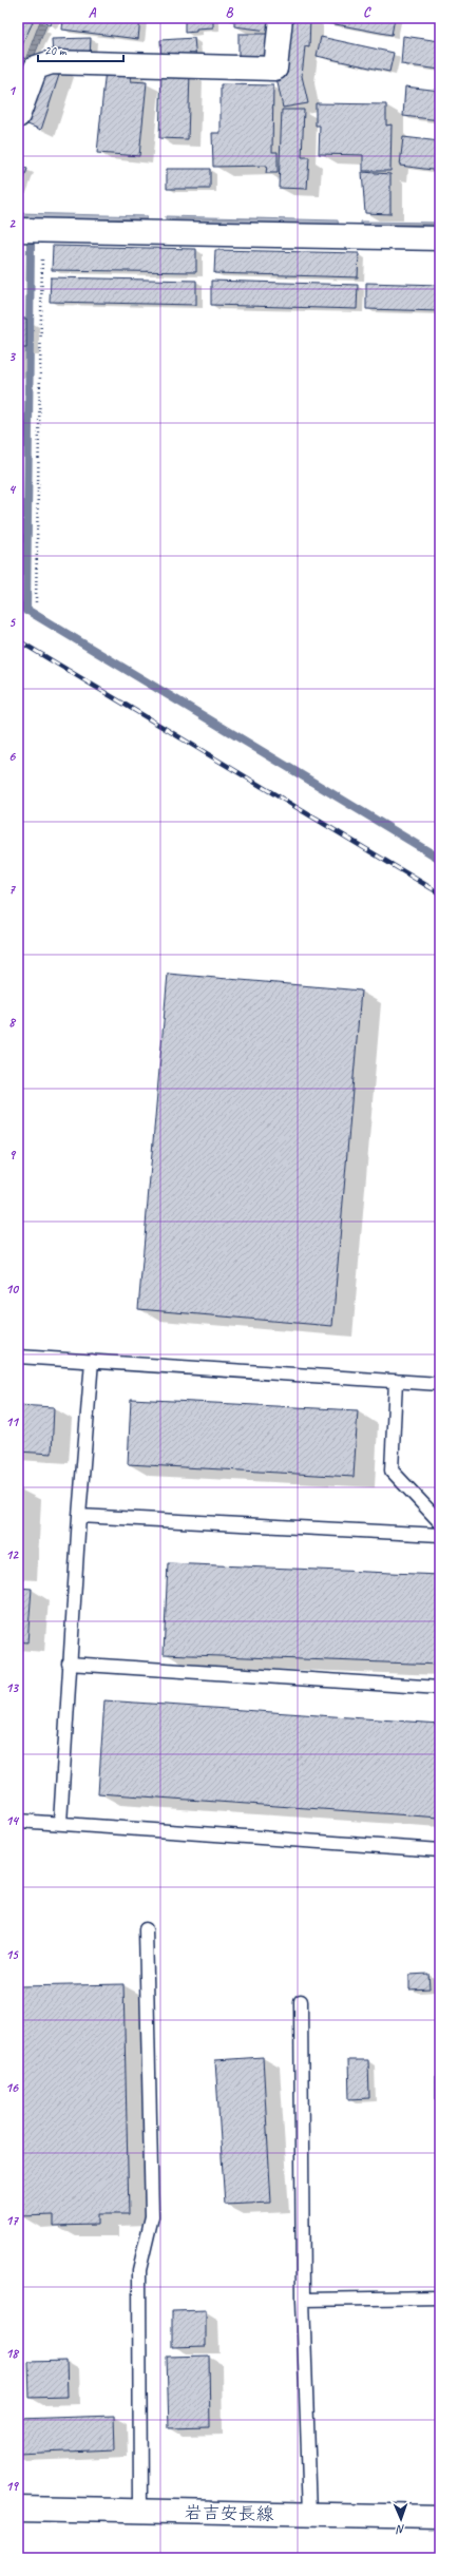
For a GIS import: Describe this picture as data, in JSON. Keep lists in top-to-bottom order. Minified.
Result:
{"streets":{"street":["岩吉安長線"]},"scale_bar":"20 m","north":"bottom","grid":{"columns":["A","B","C"],"rows":["1","2","3","4","5","6","7","8","9","10","11","12","13","14","15","16","17","18","19"]}}
